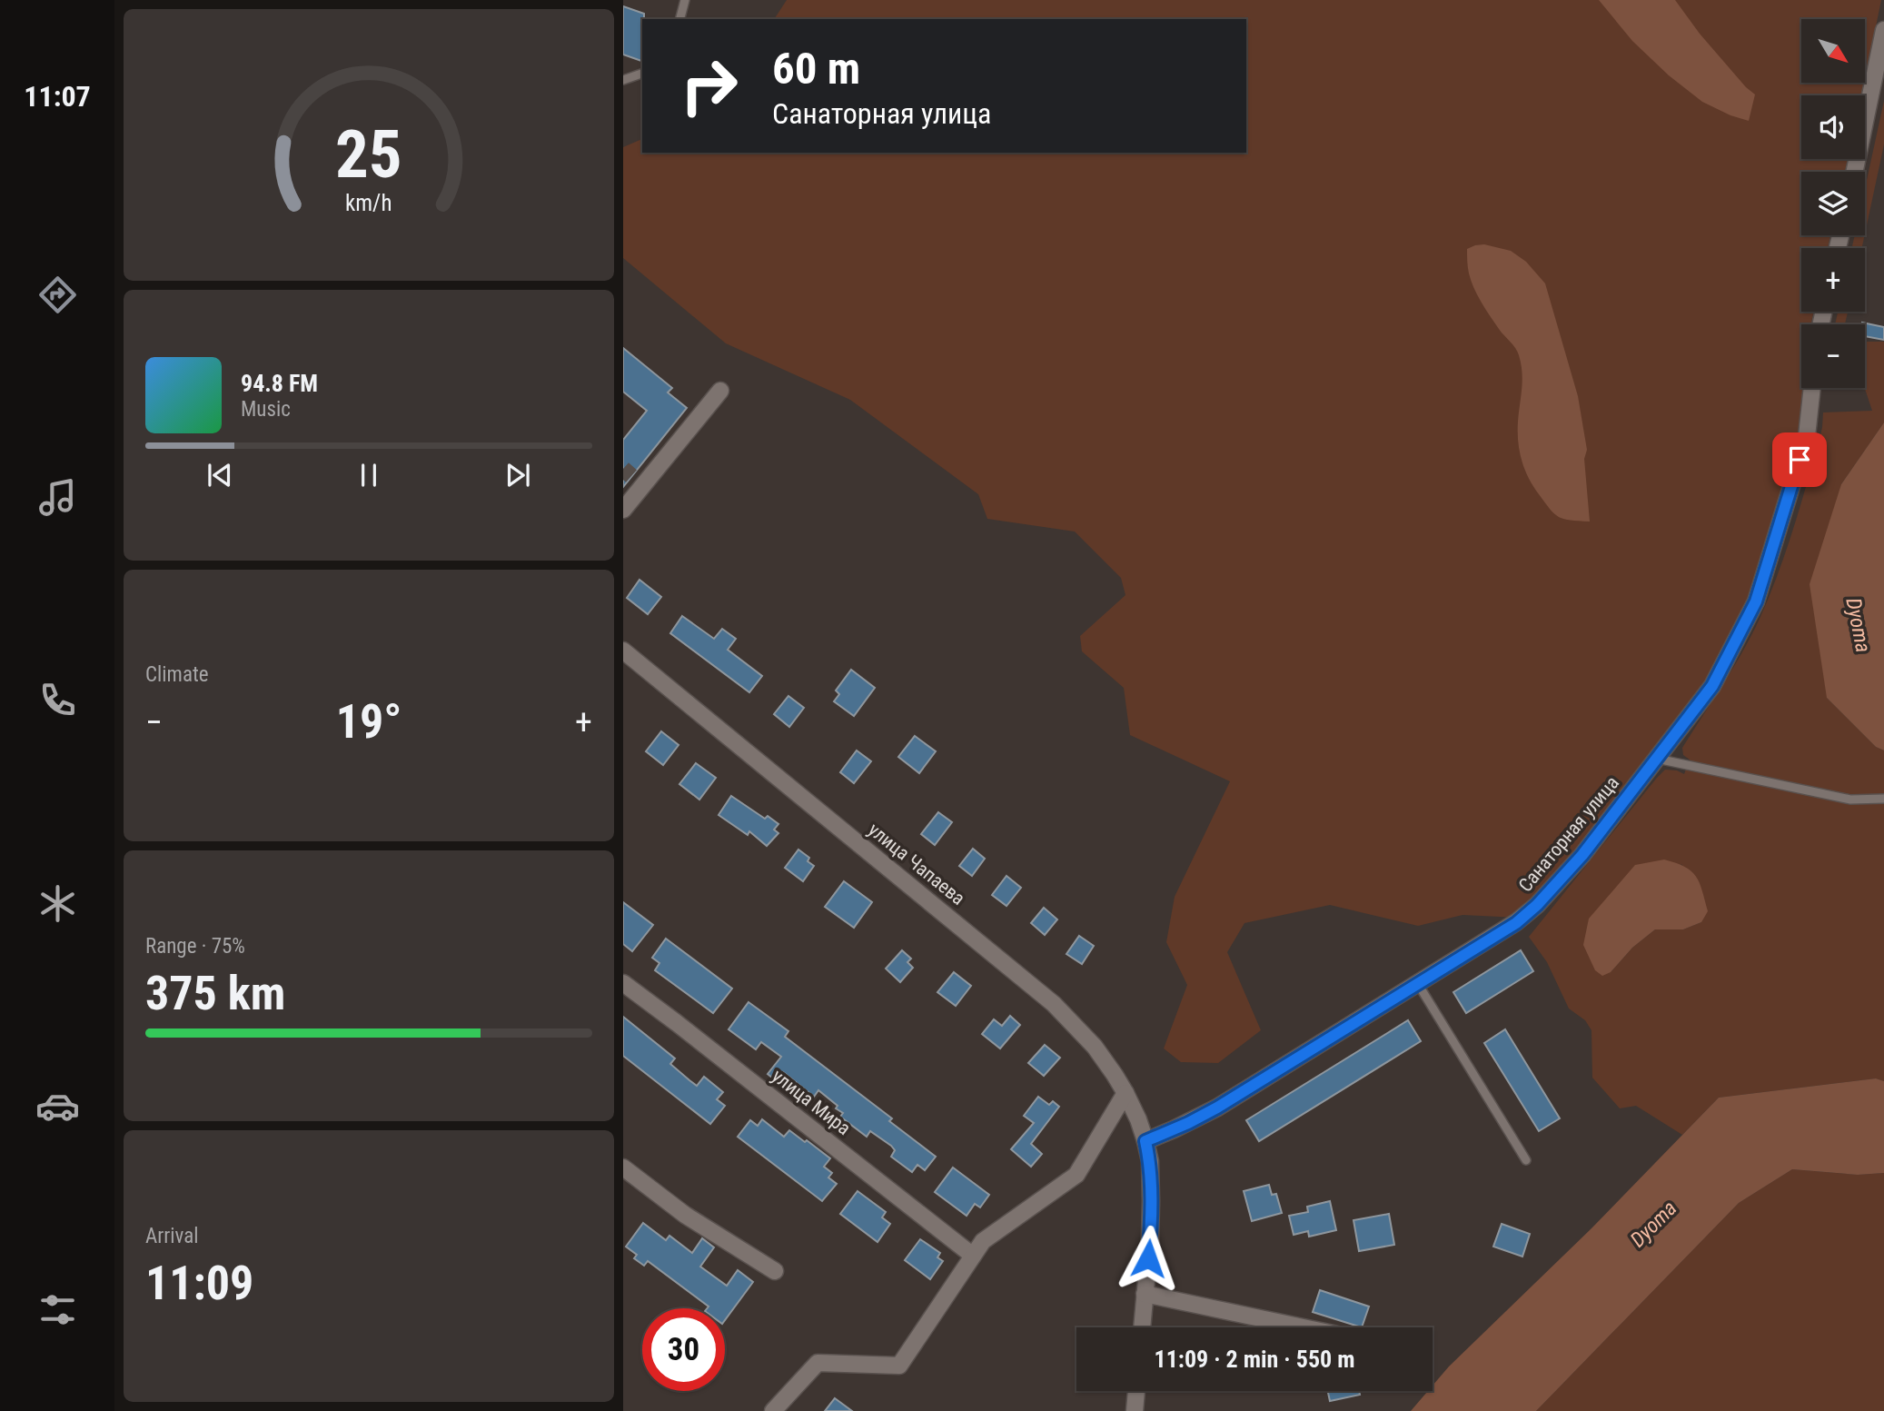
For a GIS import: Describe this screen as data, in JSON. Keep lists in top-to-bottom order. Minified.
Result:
{"streets":{"street":["Санаторная улица","улица Чапаева","улица Мира"]},"crossings":[["Санаторная улица","улица Чапаева"]],"water":["Dyoma"],"north":"bottom right","page":{"tabs":"11:07","map_buttons":["+","−"],"turn":["60 m","Санаторная улица"],"song":["94.8 FM","Music"],"tile":["Climate",["Range · 75%","375 km"],["Arrival","11:09"]],"heat":["−","19°","+"],"limit":"30","trip":"11:09 · 2 min · 550 m","gauge":["25","km/h"]}}
